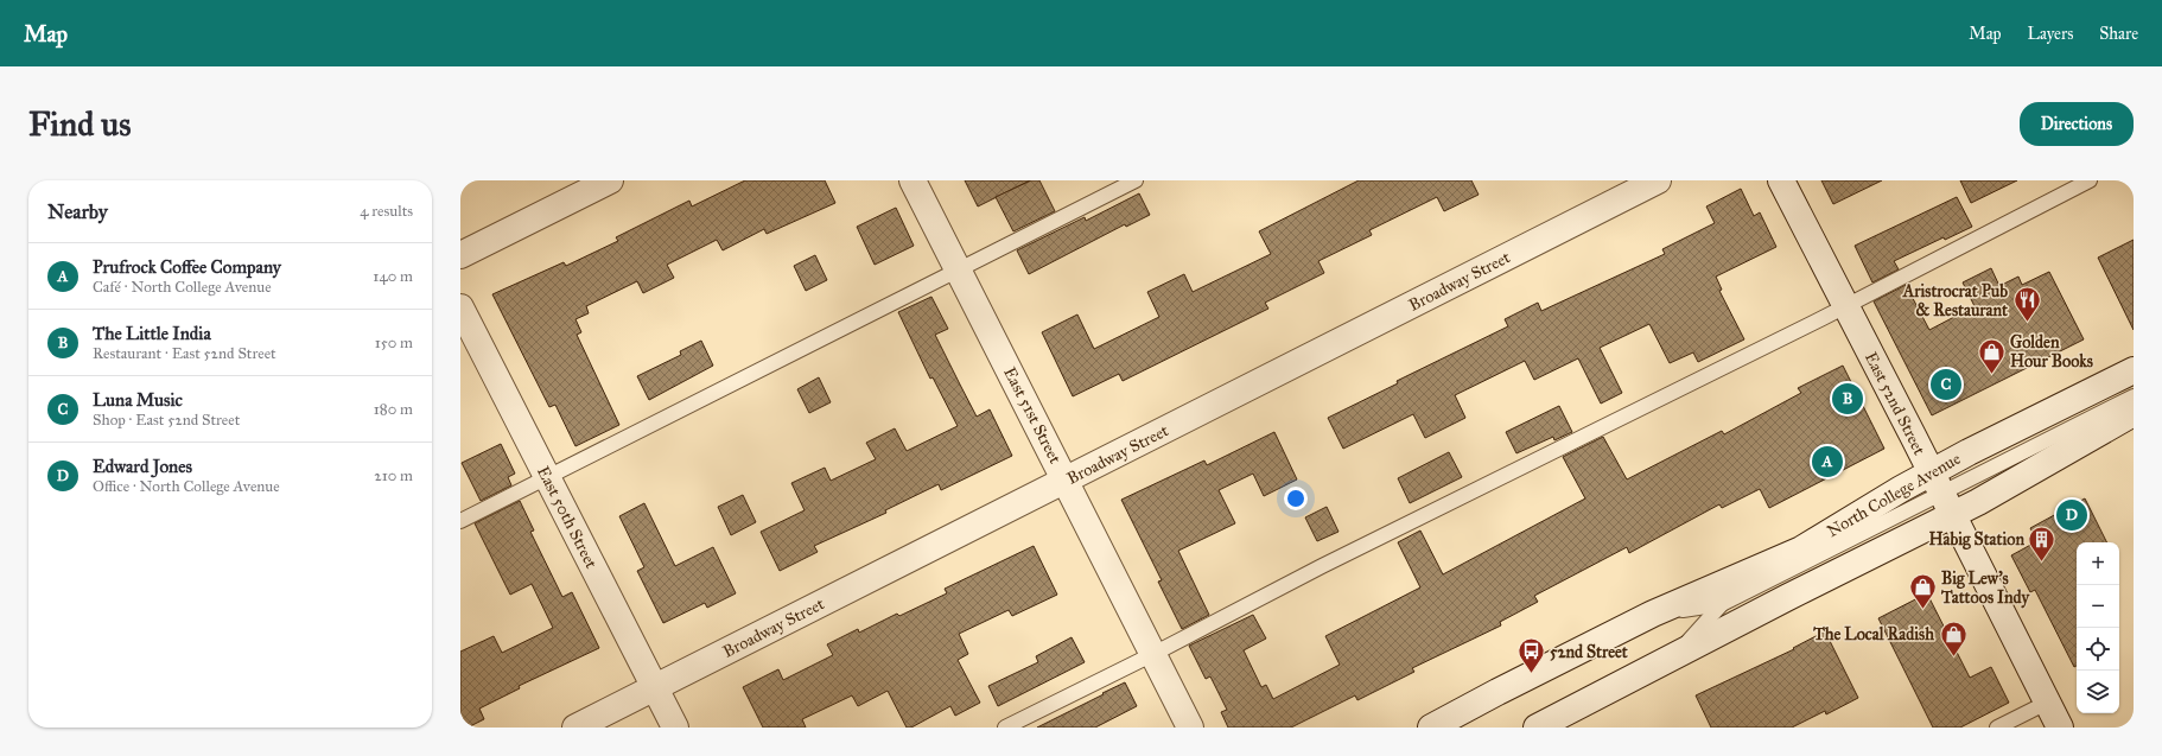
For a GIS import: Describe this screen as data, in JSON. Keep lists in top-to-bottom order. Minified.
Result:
{"streets":{"street":["Broadway Street","East 52nd Street","East 51st Street","North College Avenue","East 50th Street"]},"crossings":[["Broadway Street","East 51st Street"],["Broadway Street","East 50th Street"],["East 52nd Street","North College Avenue"]],"places":{"restaurant":["Aristrocrat Pub & Restaurant"],"shop":["Golden Hour Books","Big Lew's Tattoos Indy","The Local Radish"],"building":["Habig Station"],"bus stop":["52nd Street"]},"page":{"header":"Map","nav":["Map","Layers","Share"],"buttons":"Directions","title":"Find us","heading":["Nearby","4 results"],"list":[{"mark":"A","name":"Prufrock Coffee Company","note":"Café · North College Avenue","value":"140 m"},{"mark":"B","name":"The Little India","note":"Restaurant · East 52nd Street","value":"150 m"},{"mark":"C","name":"Luna Music","note":"Shop · East 52nd Street","value":"180 m"},{"mark":"D","name":"Edward Jones","note":"Office · North College Avenue","value":"210 m"}],"pins":["C","B","A","D"],"map_buttons":["+","−"]}}
